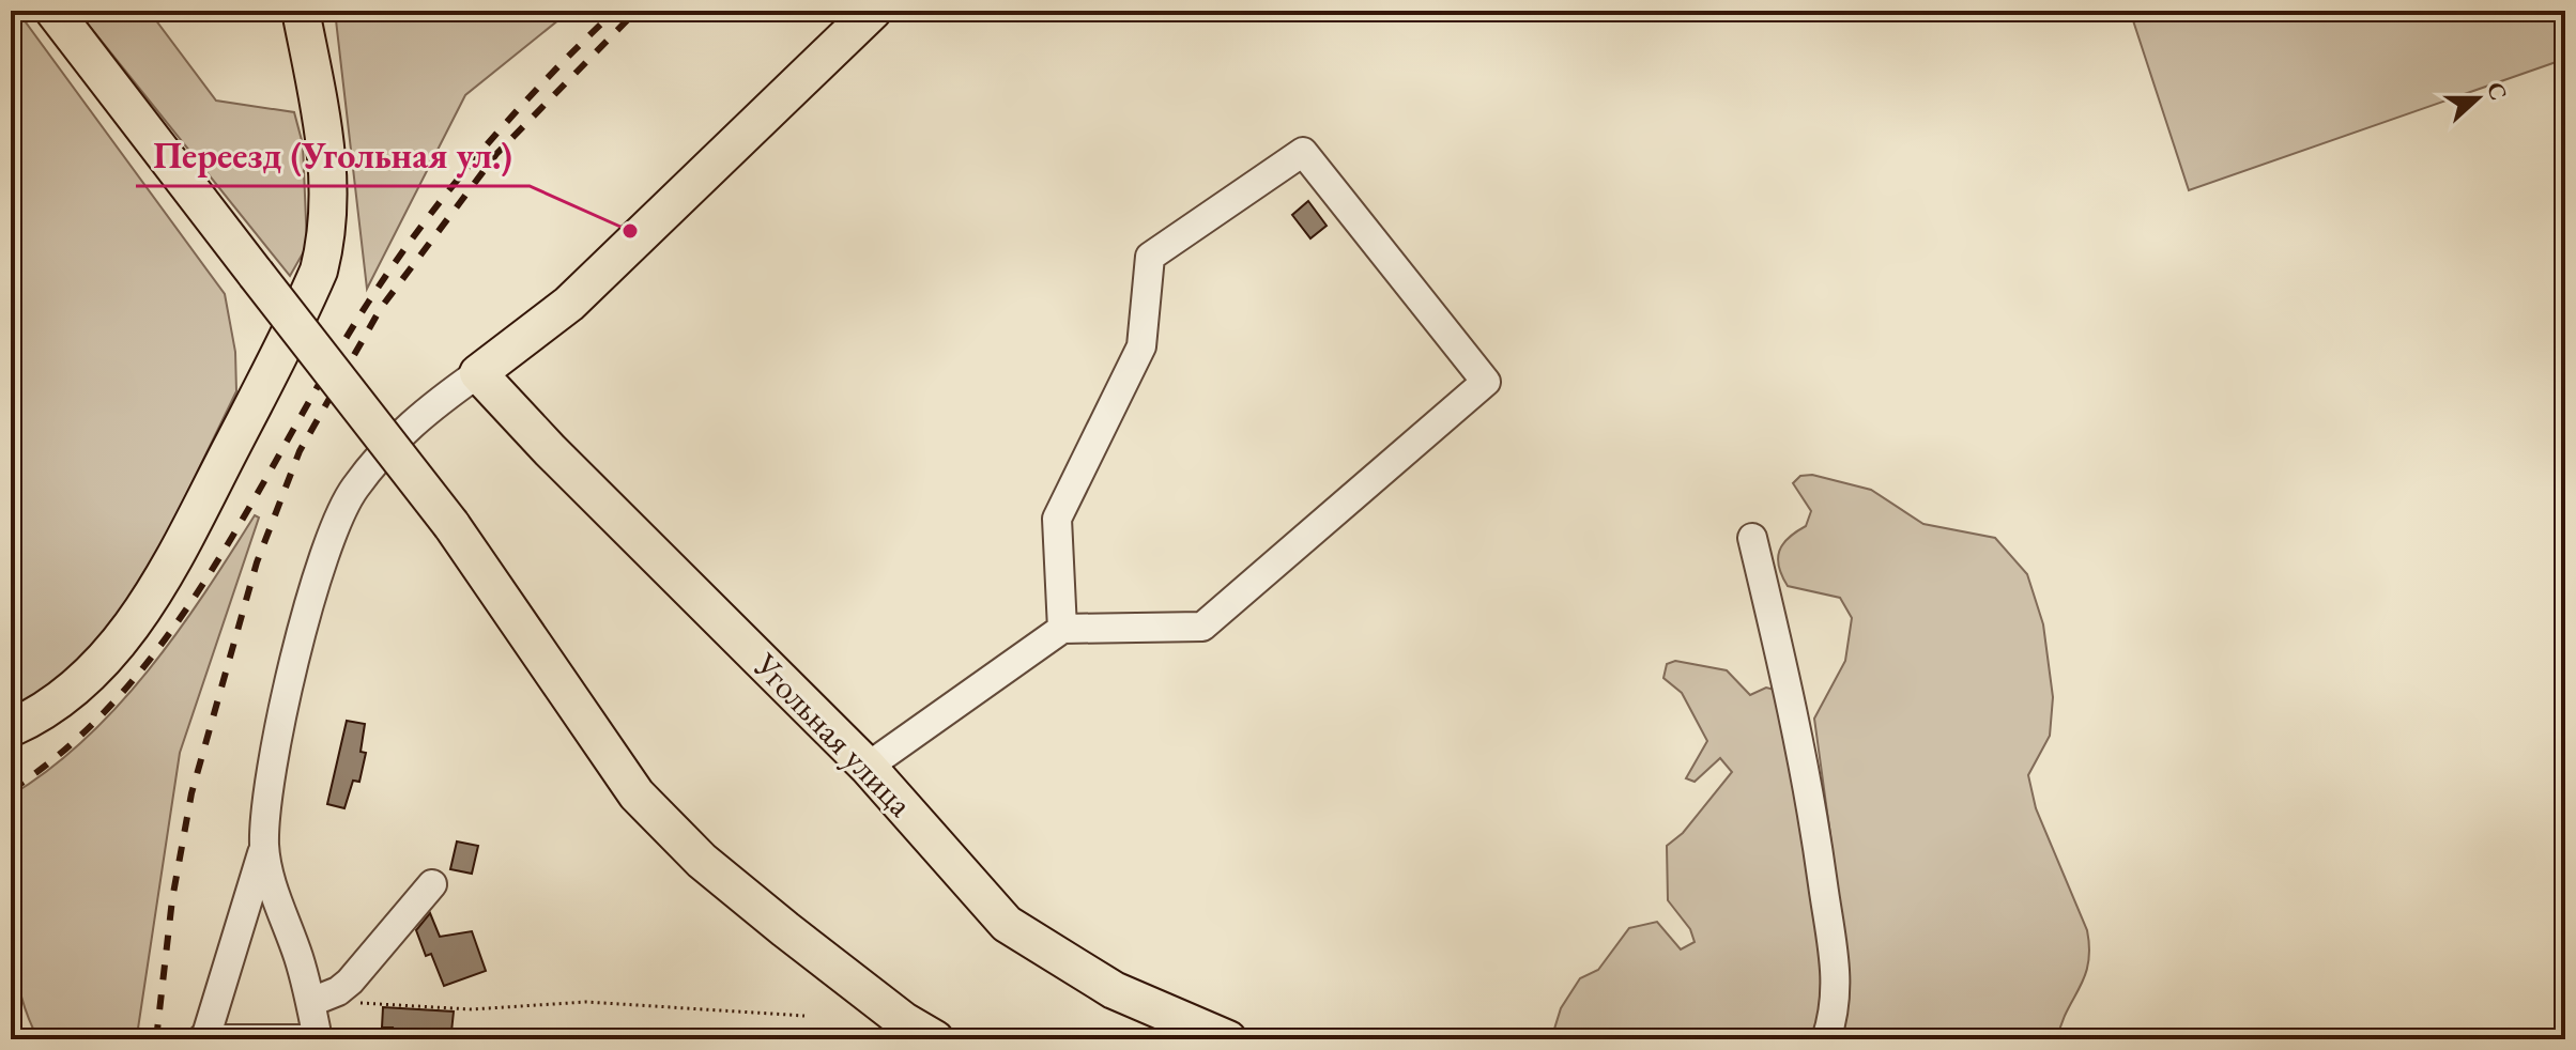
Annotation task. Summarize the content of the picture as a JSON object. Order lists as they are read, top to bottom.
{
  "streets": {
    "main road": ["Угольная улица"]
  },
  "places": ["Переезд (Угольная ул.)"],
  "north": "right"
}
